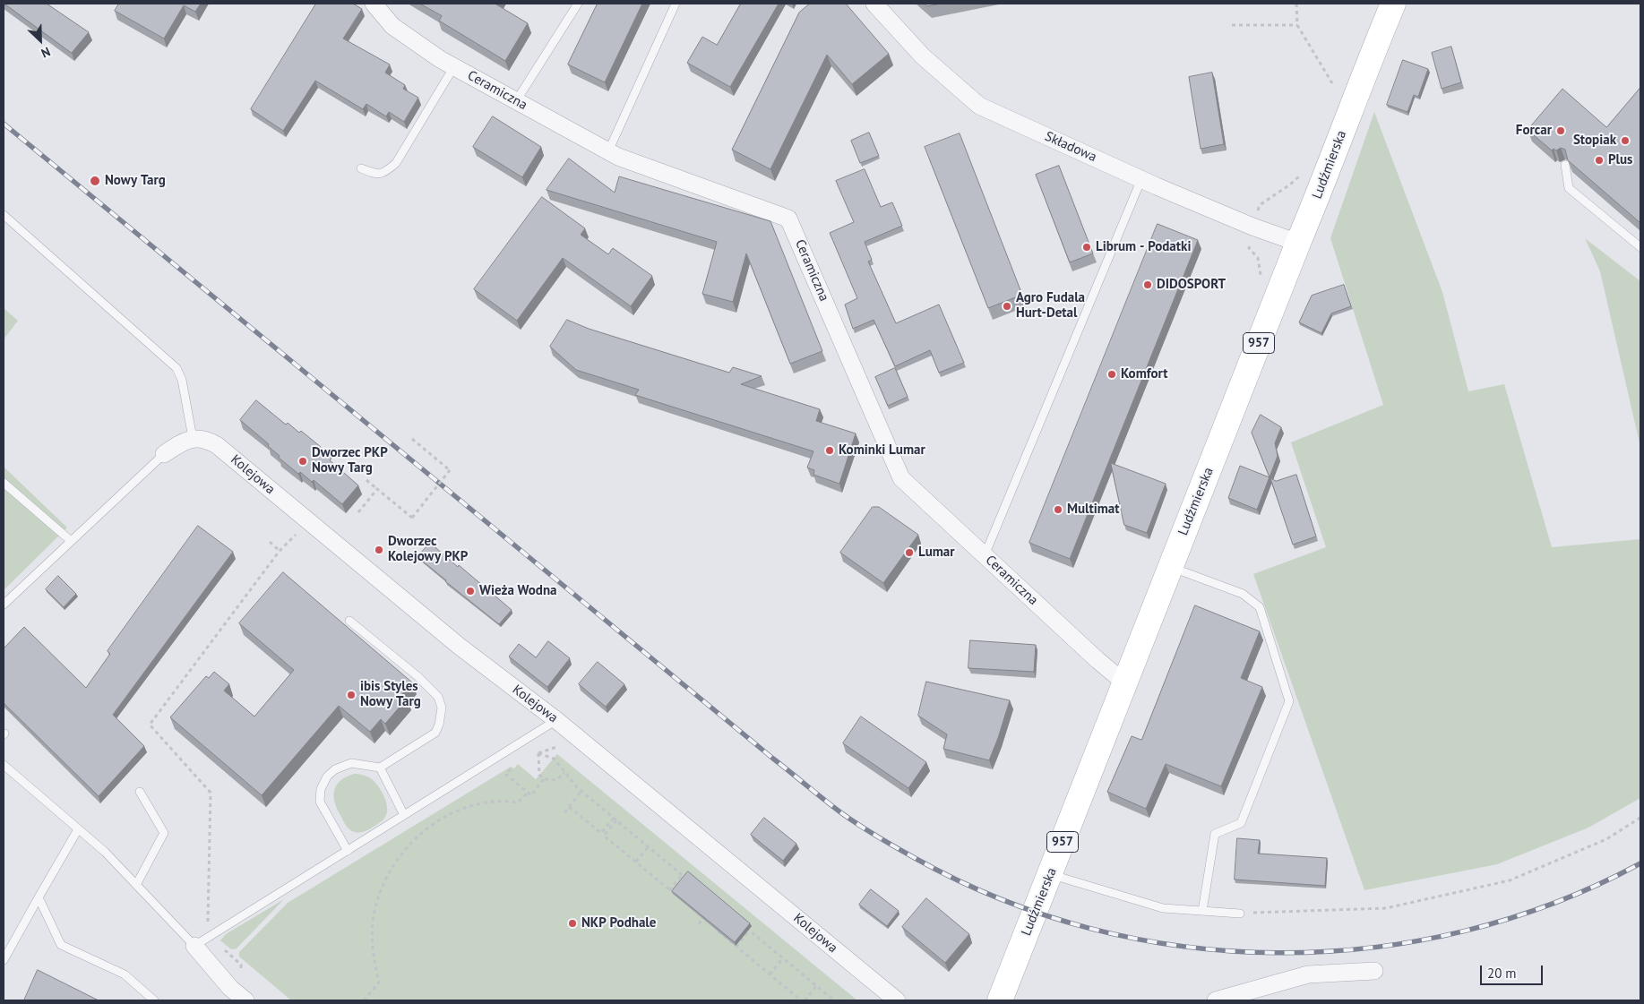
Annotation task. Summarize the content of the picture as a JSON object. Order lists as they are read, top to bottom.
{
  "streets": {
    "main road": ["Ludźmierska", "957"],
    "street": ["Ceramiczna", "Składowa", "Kolejowa"]
  },
  "crossings": [
    ["Ceramiczna", "Ludźmierska"],
    ["Składowa", "Ludźmierska"]
  ],
  "places": [
    "Forcar",
    "Stopiak",
    "Plus",
    "Nowy Targ",
    "Librum - Podatki",
    "DIDOSPORT",
    "Agro Fudala Hurt-Detal",
    "Komfort",
    "Kominki Lumar",
    "Dworzec PKP Nowy Targ",
    "Multimat",
    "Dworzec Kolejowy PKP",
    "Lumar",
    "Wieża Wodna",
    "ibis Styles Nowy Targ",
    "NKP Podhale"
  ],
  "scale_bar": "20 m",
  "north": "bottom right"
}
